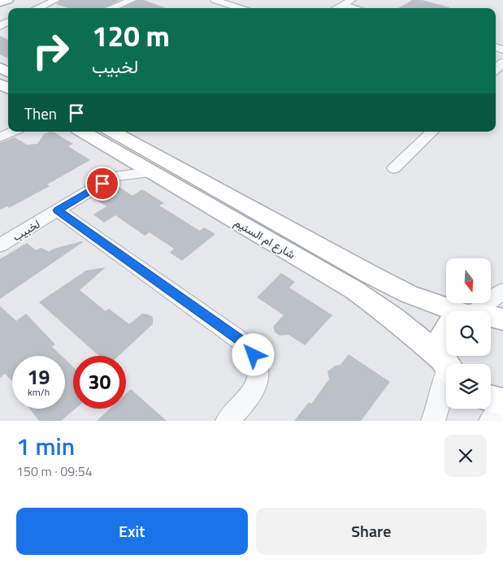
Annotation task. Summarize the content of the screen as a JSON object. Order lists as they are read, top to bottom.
{
  "streets": {
    "main road": ["شارع ام السنيم"],
    "street": ["لخبيب"]
  },
  "crossings": [
    ["لخبيب", "شارع ام السنيم"]
  ],
  "north": "bottom",
  "page": {
    "turn": ["120 m", "لخبيب"],
    "then": "Then",
    "speed": "19 km/h",
    "limit": "30",
    "heading": ["1 min", "150 m · 09:54"],
    "buttons": ["Exit", "Share"]
  }
}
